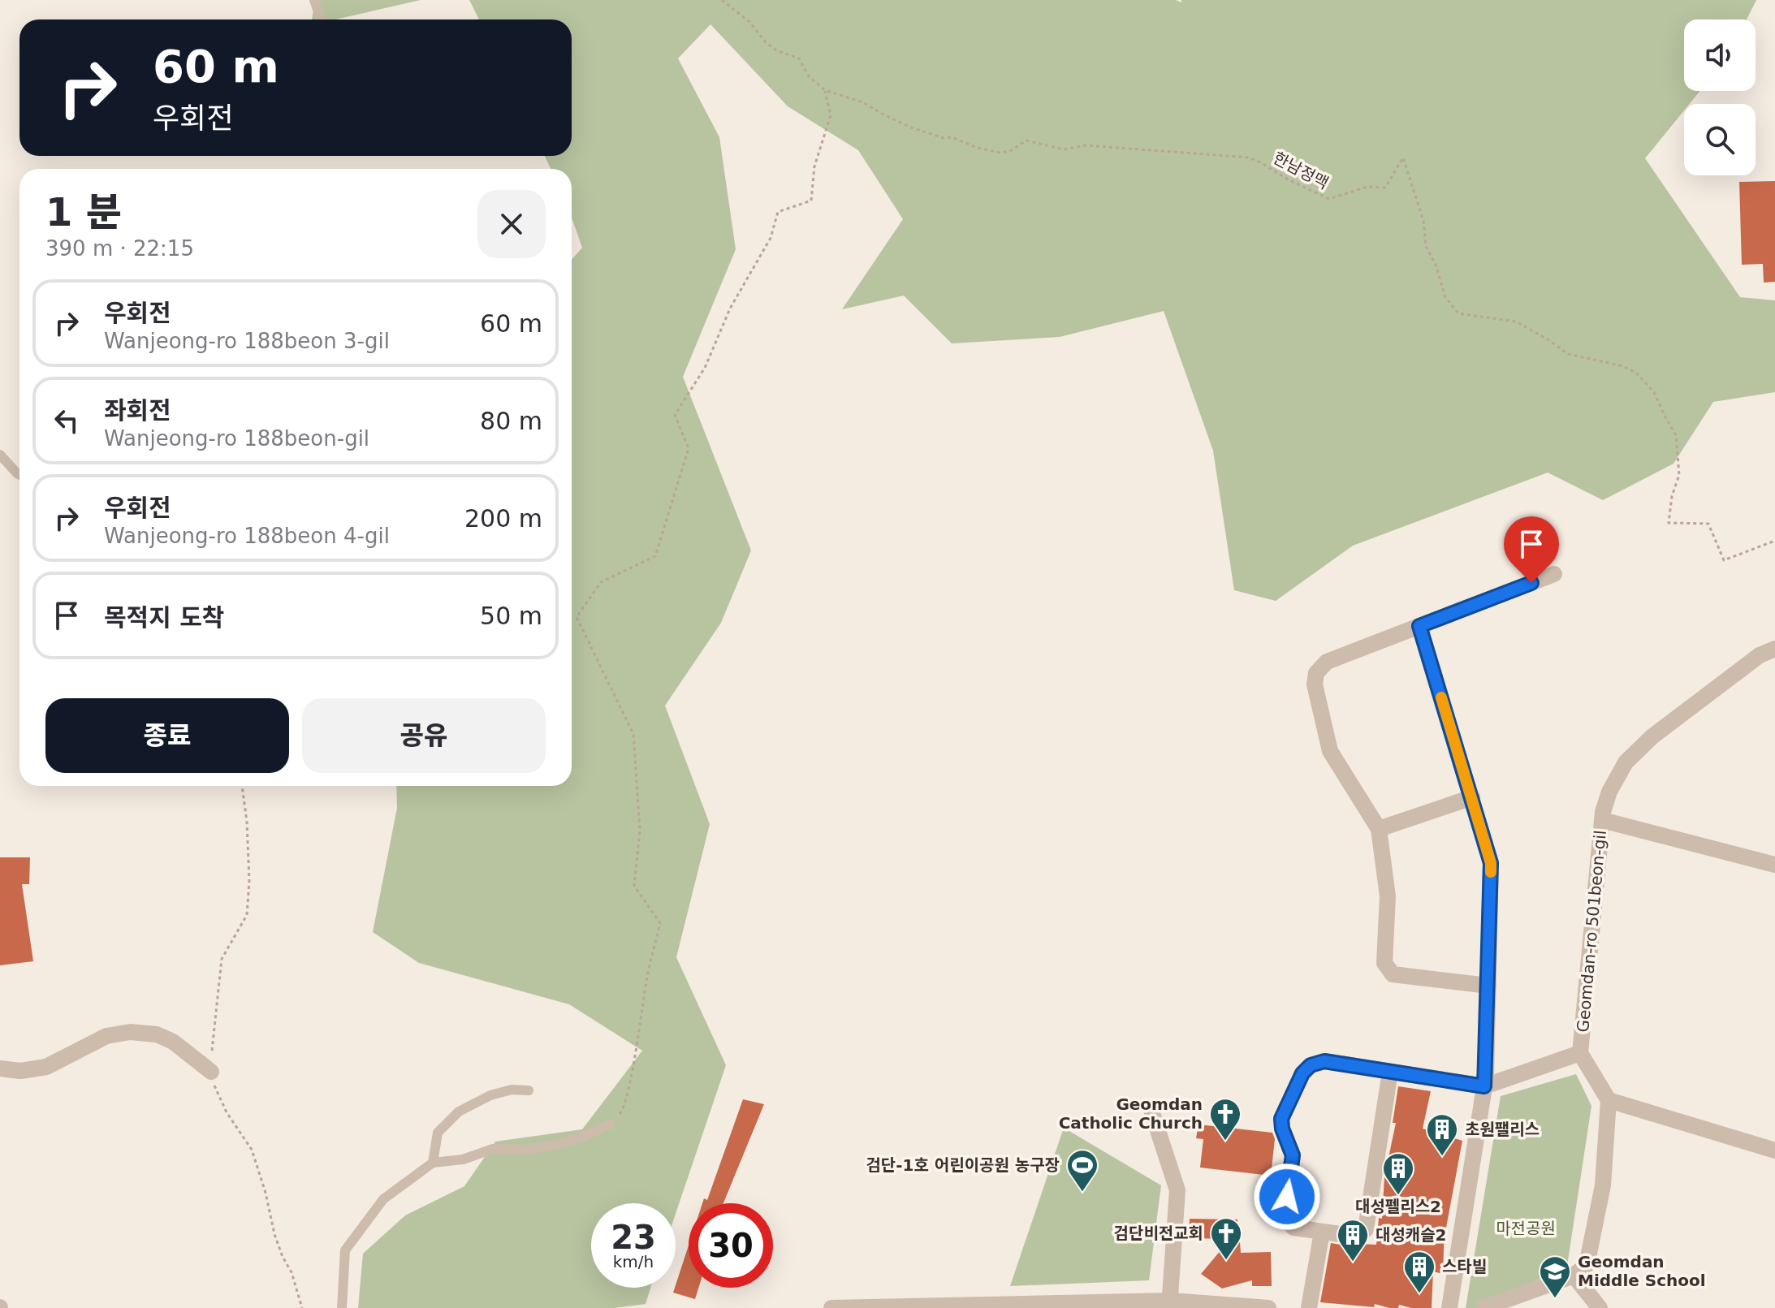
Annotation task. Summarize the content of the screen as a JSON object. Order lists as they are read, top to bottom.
{
  "streets": {
    "street": ["Geomdan-ro 501beon-gil"],
    "path": ["한남정맥"]
  },
  "parks": ["마전공원"],
  "places": {
    "church": ["Geomdan Catholic Church", "검단비전교회"],
    "building": [
      "초원팰리스",
      "대성펠리스2",
      "대성캐슬2",
      "스타빌"
    ],
    "sports": ["검단-1호 어린이공원 농구장"],
    "school or university": ["Geomdan Middle School"]
  },
  "page": {
    "turn": ["60 m", "우회전"],
    "heading": ["1 분", "390 m · 22:15"],
    "list": [
      {
        "name": "우회전",
        "note": "Wanjeong-ro 188beon 3-gil",
        "value": "60 m"
      },
      {
        "name": "좌회전",
        "note": "Wanjeong-ro 188beon-gil",
        "value": "80 m"
      },
      {
        "name": "우회전",
        "note": "Wanjeong-ro 188beon 4-gil",
        "value": "200 m"
      },
      {
        "name": "목적지 도착",
        "value": "50 m"
      }
    ],
    "buttons": ["종료", "공유"],
    "speed": "23 km/h",
    "limit": "30"
  }
}
